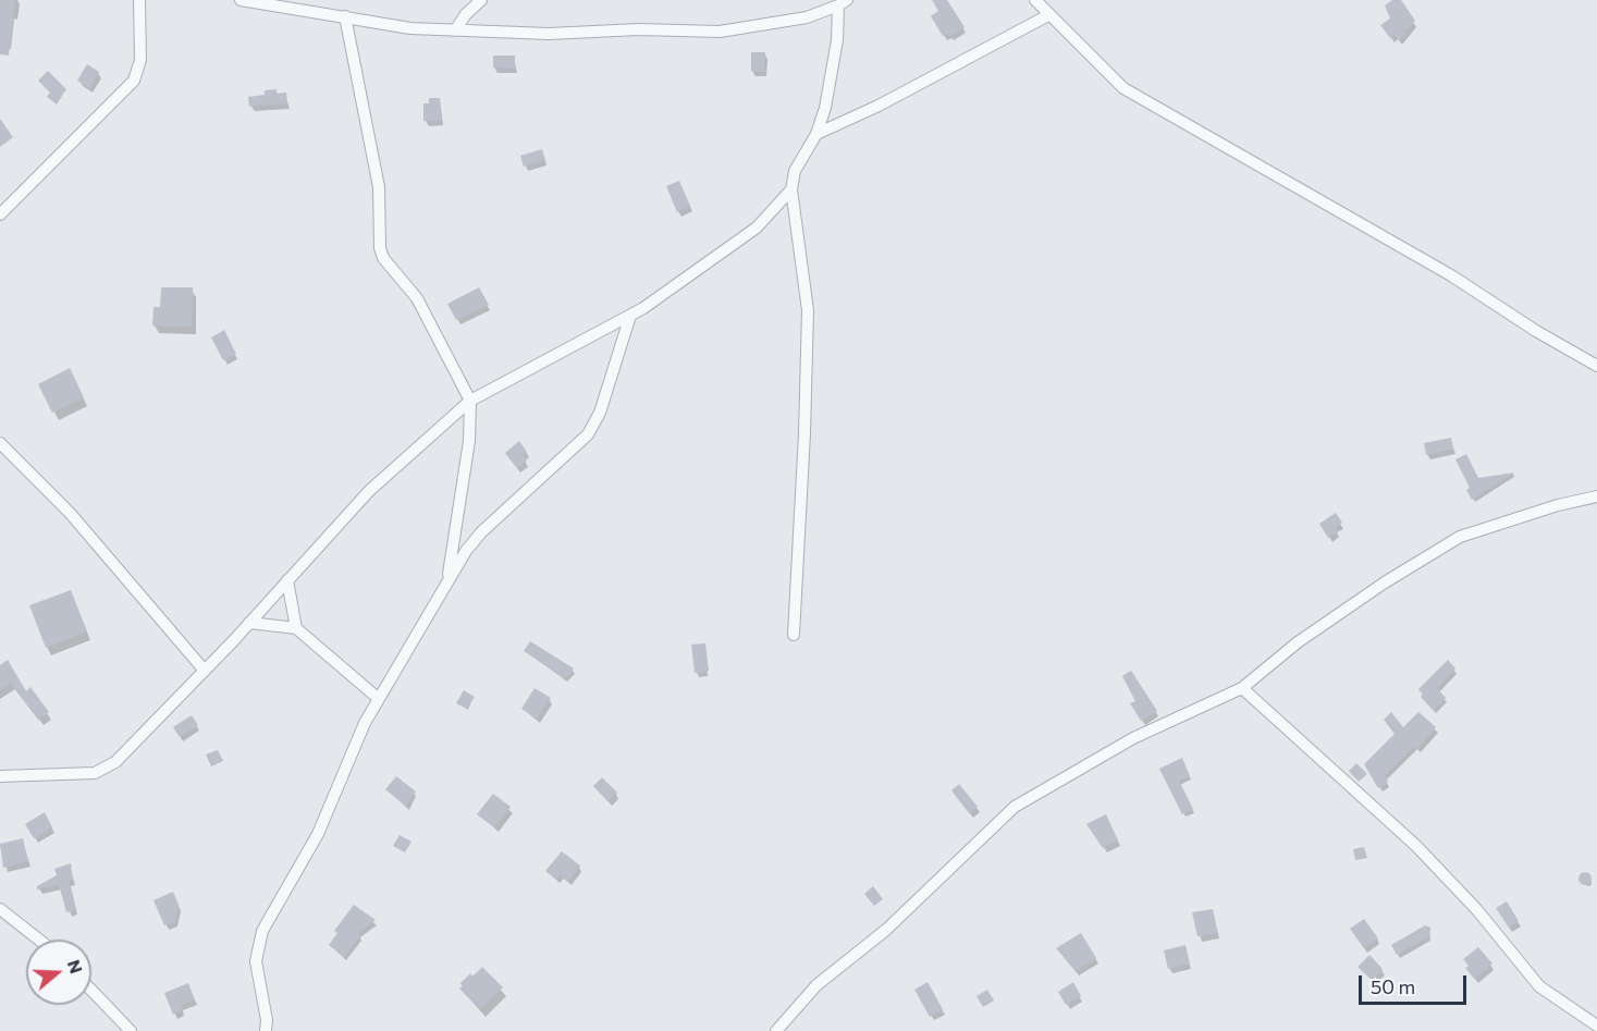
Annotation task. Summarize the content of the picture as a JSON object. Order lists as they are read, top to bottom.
{
  "scale_bar": "50 m",
  "north": "right"
}
